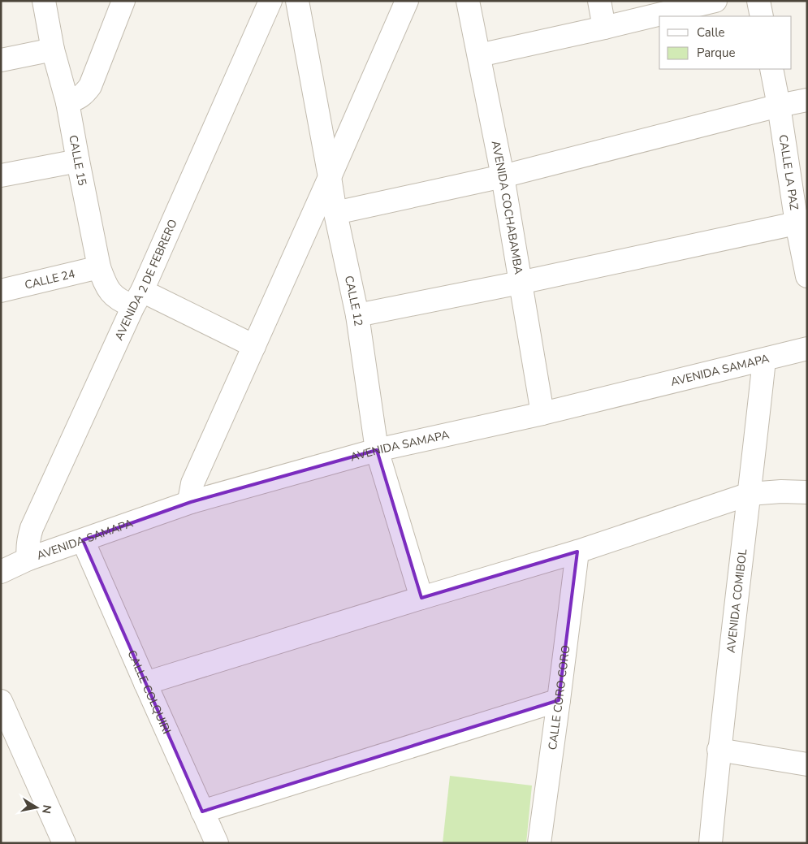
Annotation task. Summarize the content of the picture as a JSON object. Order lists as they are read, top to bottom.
{
  "streets": {
    "street": [
      "CALLE 15",
      "CALLE LA PAZ",
      "AVENIDA COCHABAMBA",
      "CALLE 24",
      "AVENIDA 2 DE FEBRERO",
      "CALLE 12",
      "AVENIDA SAMAPA",
      "AVENIDA COMIBOL",
      "CALLE COLQUIRI",
      "CALLE CORO CORO"
    ]
  },
  "crossings": [
    ["CALLE 15", "CALLE 24"],
    ["CALLE 15", "AVENIDA 2 DE FEBRERO"],
    ["AVENIDA COCHABAMBA", "AVENIDA SAMAPA"],
    ["AVENIDA 2 DE FEBRERO", "AVENIDA SAMAPA"],
    ["CALLE 12", "AVENIDA SAMAPA"],
    ["AVENIDA SAMAPA", "AVENIDA COMIBOL"],
    ["AVENIDA SAMAPA", "CALLE COLQUIRI"]
  ],
  "legend": ["Calle", "Parque"],
  "north": "right"
}
